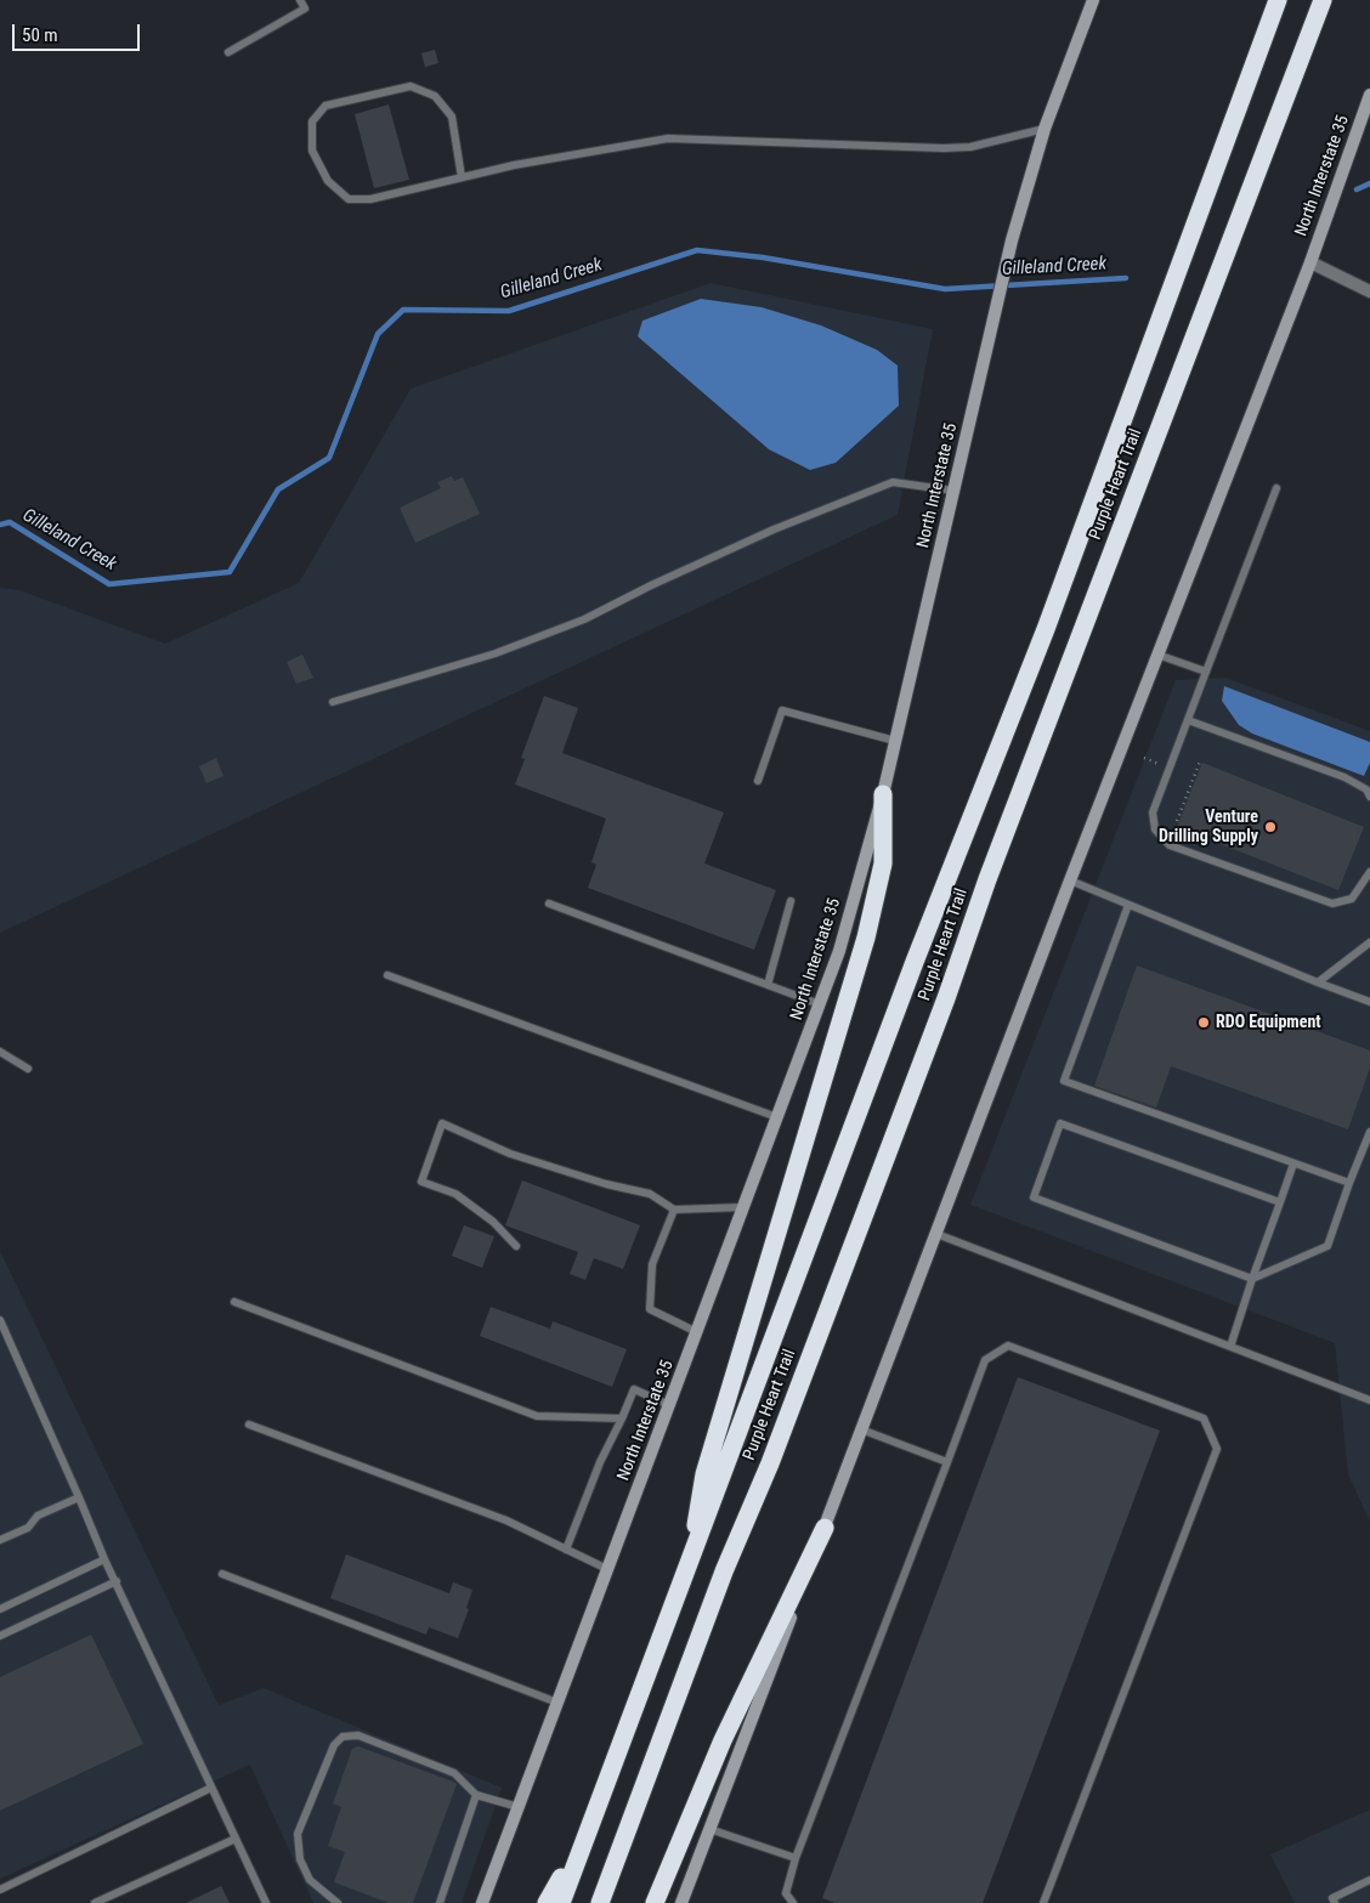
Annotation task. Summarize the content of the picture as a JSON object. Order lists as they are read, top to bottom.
{
  "streets": {
    "highway": ["Purple Heart Trail"],
    "main road": ["North Interstate 35"]
  },
  "water": ["Gilleland Creek"],
  "places": ["Venture Drilling Supply", "RDO Equipment"],
  "scale_bar": "50 m"
}
